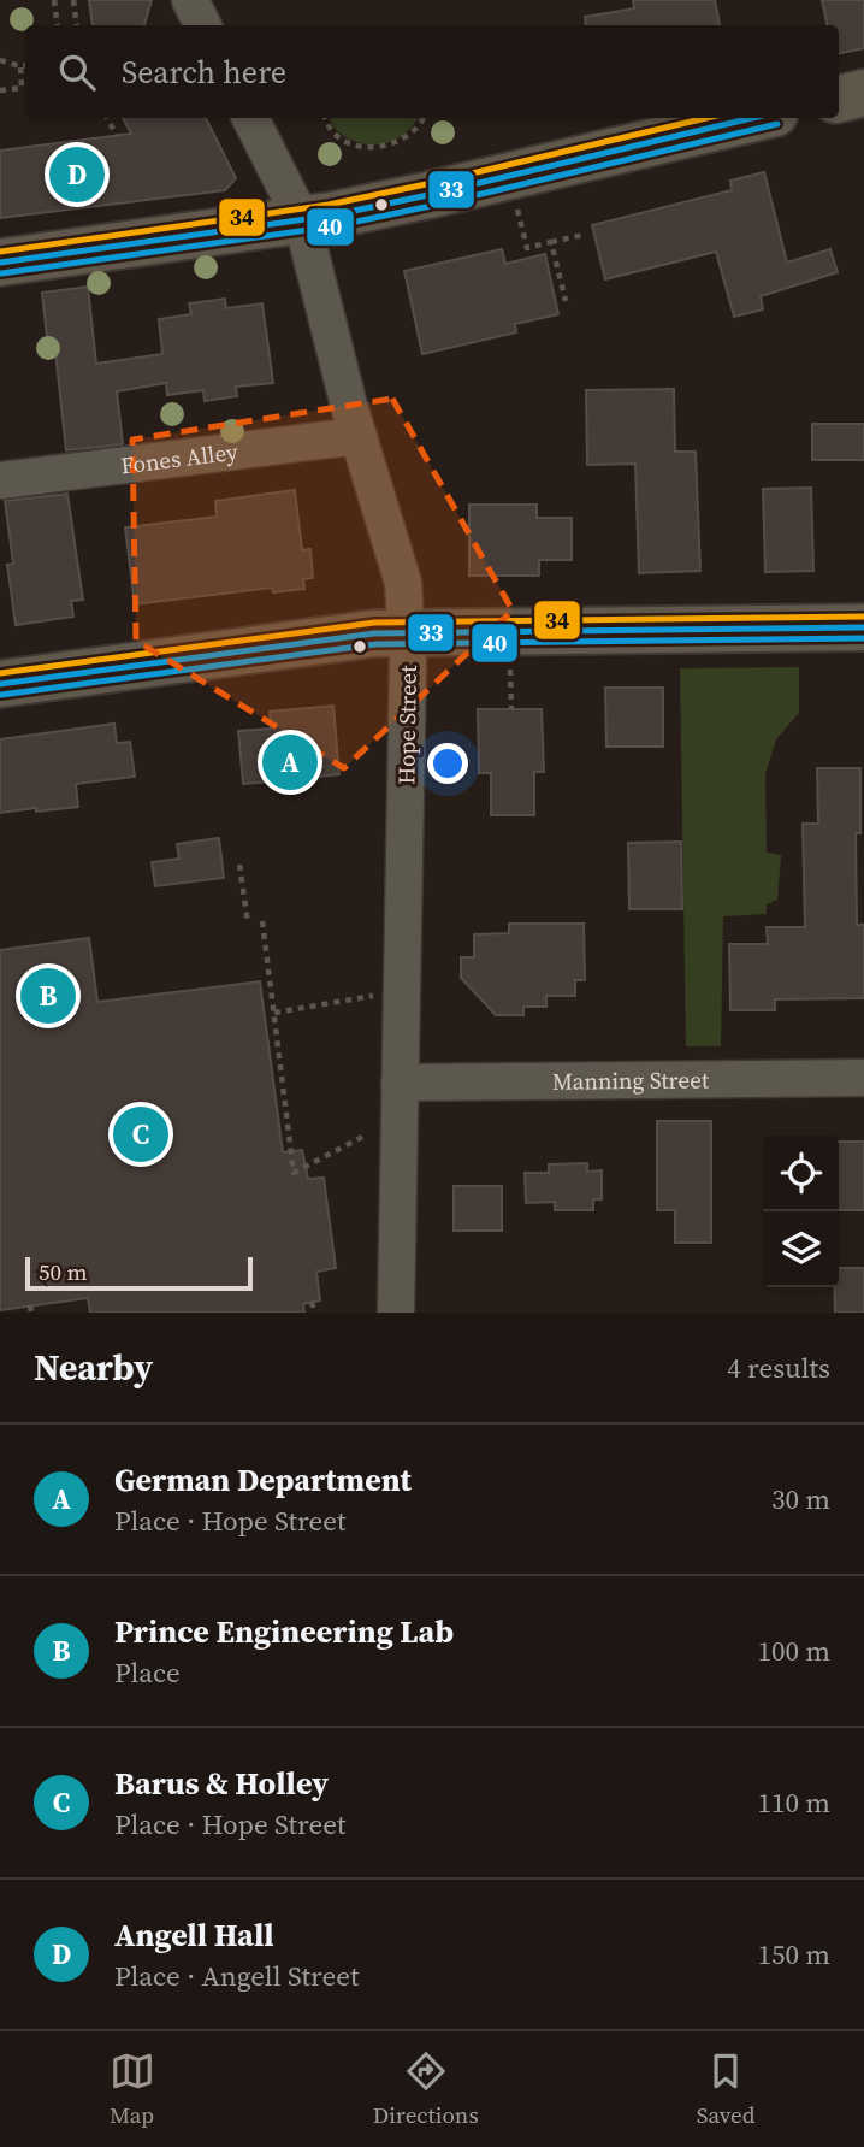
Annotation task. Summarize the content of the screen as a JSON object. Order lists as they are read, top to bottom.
{
  "streets": {
    "street": ["Fones Alley", "Hope Street", "Manning Street"]
  },
  "crossings": [
    ["Fones Alley", "Hope Street"],
    ["Hope Street", "Manning Street"]
  ],
  "lines": ["transit line 33", "transit line 34", "transit line 40"],
  "scale_bar": "50 m",
  "page": {
    "search": "Search here",
    "pins": [
      "D",
      "A",
      "B",
      "C"
    ],
    "scale": "50 m",
    "heading": ["Nearby", "4 results"],
    "list": [
      {
        "mark": "A",
        "name": "German Department",
        "note": "Place · Hope Street",
        "value": "30 m"
      },
      {
        "mark": "B",
        "name": "Prince Engineering Lab",
        "note": "Place",
        "value": "100 m"
      },
      {
        "mark": "C",
        "name": "Barus & Holley",
        "note": "Place · Hope Street",
        "value": "110 m"
      },
      {
        "mark": "D",
        "name": "Angell Hall",
        "note": "Place · Angell Street",
        "value": "150 m"
      }
    ],
    "nav": ["Map", "Directions", "Saved"]
  }
}
